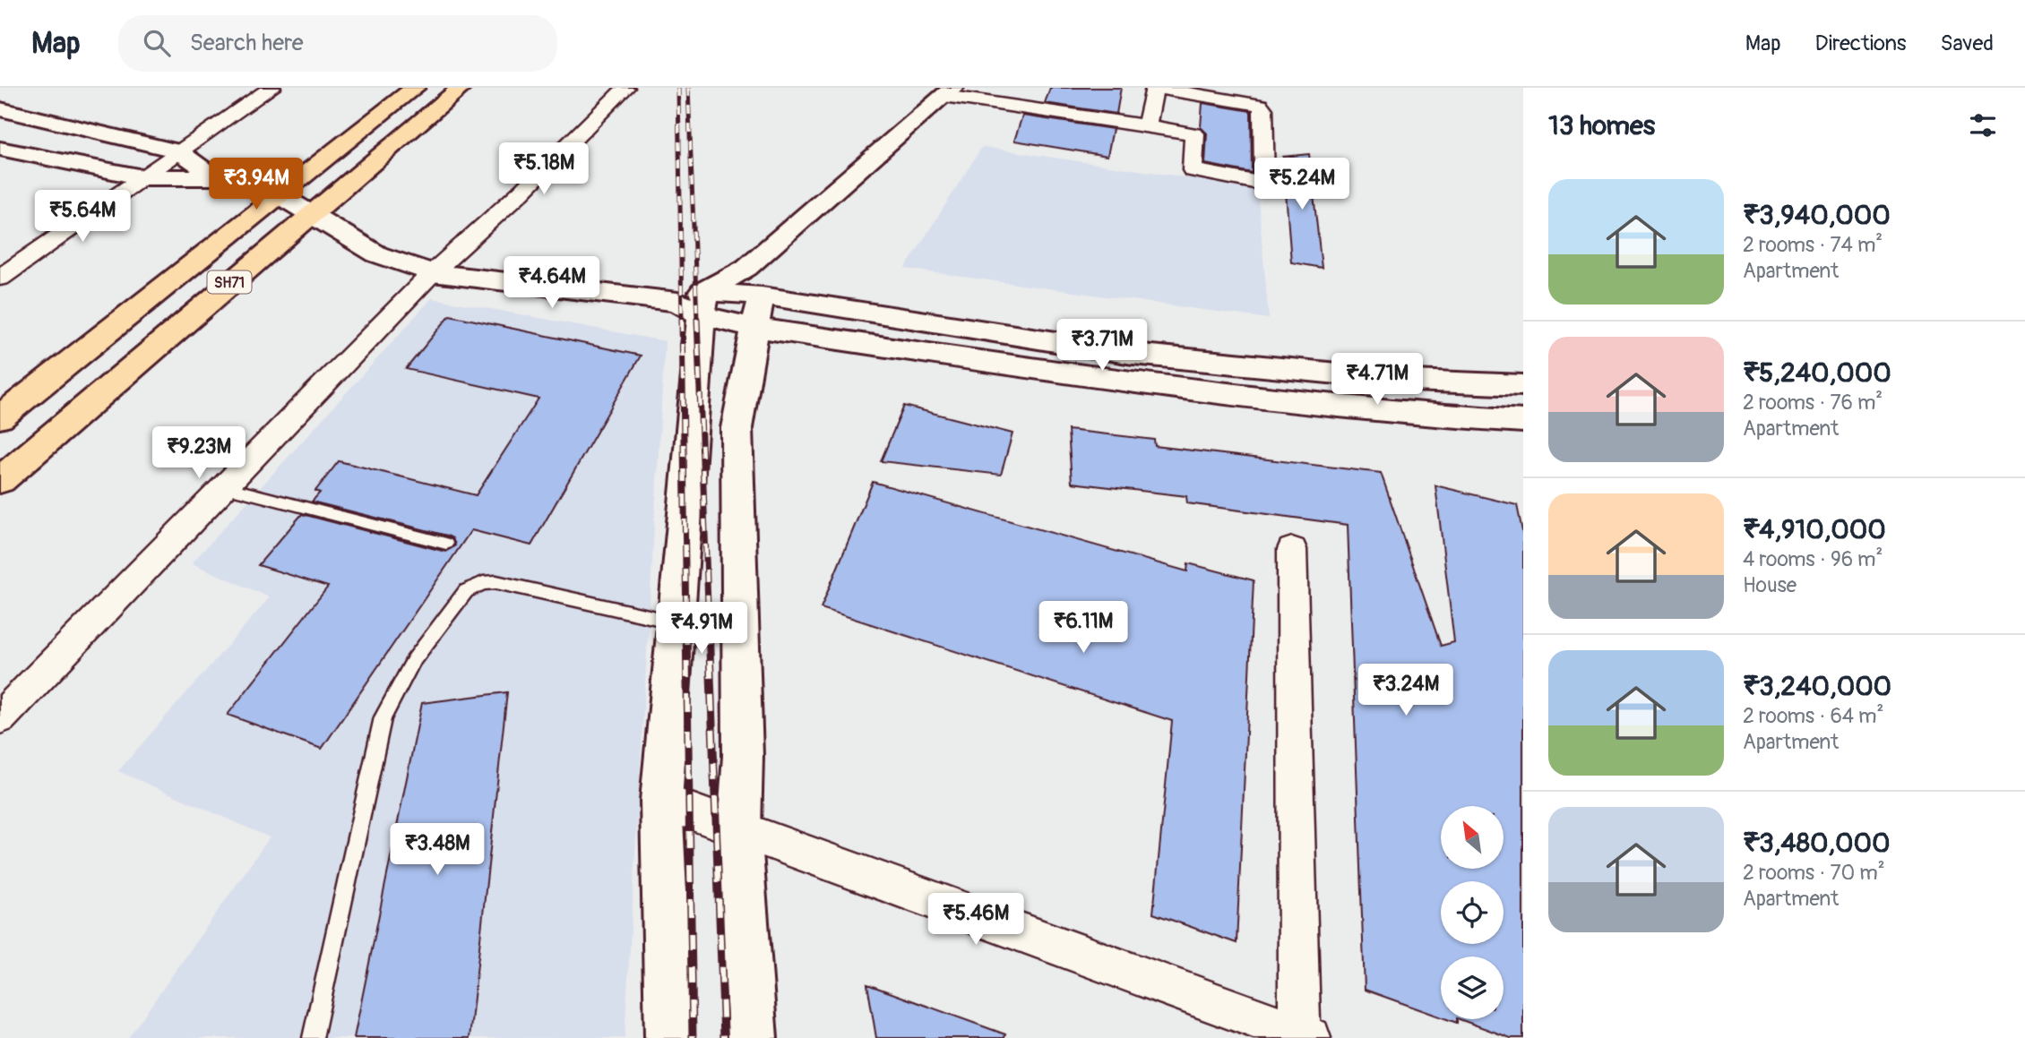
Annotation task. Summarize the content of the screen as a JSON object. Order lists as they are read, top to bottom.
{
  "streets": {
    "main road": ["SH71"]
  },
  "north": "top left",
  "page": {
    "header": "Map",
    "search": "Search here",
    "nav": ["Map", "Directions", "Saved"],
    "heading": "13 homes",
    "price": [
      "₹5.18M",
      "₹3.94M",
      "₹5.24M",
      "₹5.64M",
      "₹4.64M",
      "₹3.71M",
      "₹4.71M",
      "₹9.23M",
      "₹6.11M",
      "₹4.91M",
      "₹3.24M",
      "₹3.48M",
      "₹5.46M"
    ],
    "list": [
      {
        "name": "₹3,940,000",
        "note": "2 rooms · 74 m² · Apartment"
      },
      {
        "name": "₹5,240,000",
        "note": "2 rooms · 76 m² · Apartment"
      },
      {
        "name": "₹4,910,000",
        "note": "4 rooms · 96 m² · House"
      },
      {
        "name": "₹3,240,000",
        "note": "2 rooms · 64 m² · Apartment"
      },
      {
        "name": "₹3,480,000",
        "note": "2 rooms · 70 m² · Apartment"
      }
    ]
  }
}
